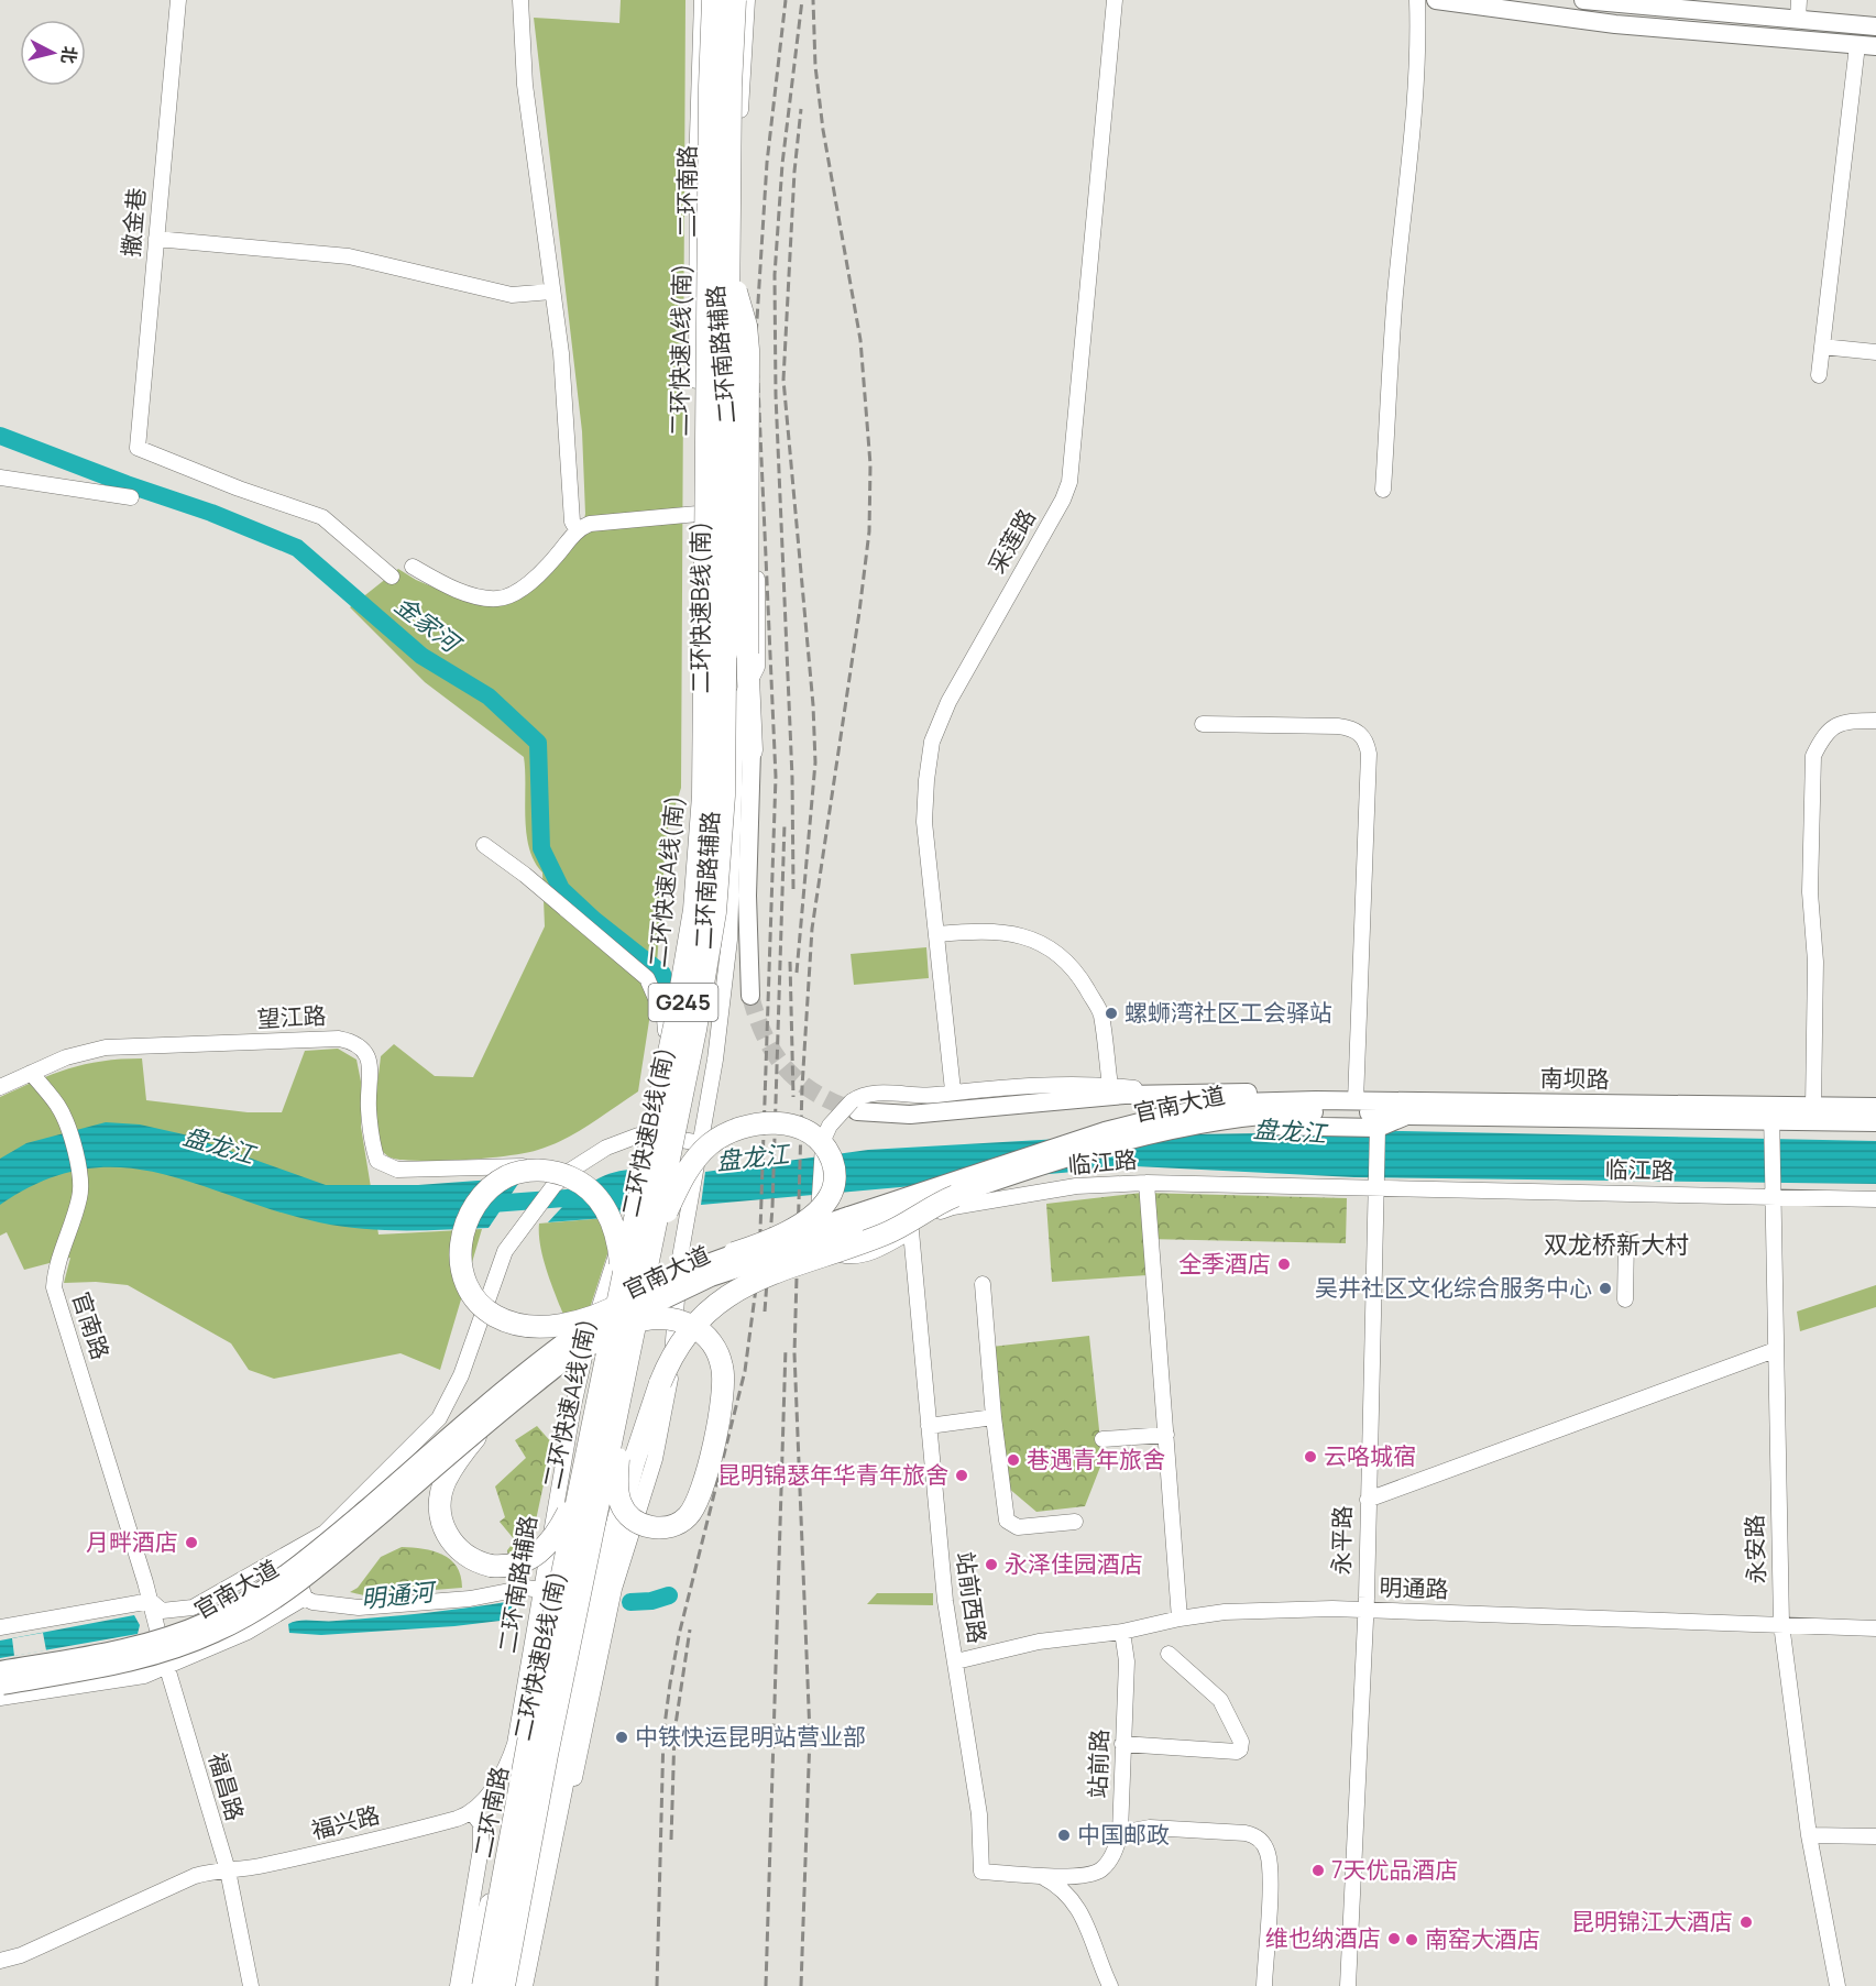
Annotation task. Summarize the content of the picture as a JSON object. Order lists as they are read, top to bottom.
{
  "streets": {
    "highway": ["二环快速A线(南)", "二环快速B线(南)"],
    "main road": [
      "二环南路",
      "G245",
      "南坝路",
      "官南大道"
    ],
    "street": [
      "撒金巷",
      "二环南路辅路",
      "采莲路",
      "望江路",
      "临江路",
      "官南路",
      "永平路",
      "永安路",
      "明通路",
      "站前西路",
      "站前路",
      "福昌路",
      "福兴路"
    ]
  },
  "crossings": [
    ["二环南路", "二环快速A线(南)"],
    ["二环南路", "二环南路辅路"],
    ["二环南路", "二环快速B线(南)"],
    ["二环南路辅路", "福兴路"],
    ["二环快速B线(南)", "官南大道"],
    ["望江路", "官南路"],
    ["南坝路", "官南大道"],
    ["南坝路", "永安路"],
    ["临江路", "永平路"],
    ["临江路", "永安路"],
    ["临江路", "站前西路"],
    ["官南路", "福昌路"],
    ["永平路", "明通路"],
    ["永安路", "明通路"],
    ["明通路", "站前西路"],
    ["明通路", "站前路"],
    ["站前西路", "站前路"],
    ["福昌路", "福兴路"]
  ],
  "districts": ["双龙桥新大村"],
  "water": ["金家河", "盘龙江", "明通河"],
  "places": [
    "螺蛳湾社区工会驿站",
    "全季酒店",
    "吴井社区文化综合服务中心",
    "云咯城宿",
    "巷遇青年旅舍",
    "昆明锦瑟年华青年旅舍",
    "月畔酒店",
    "永泽佳园酒店",
    "中铁快运昆明站营业部",
    "中国邮政",
    "7天优品酒店",
    "昆明锦江大酒店",
    "维也纳酒店",
    "南窑大酒店"
  ],
  "north": "right"
}
